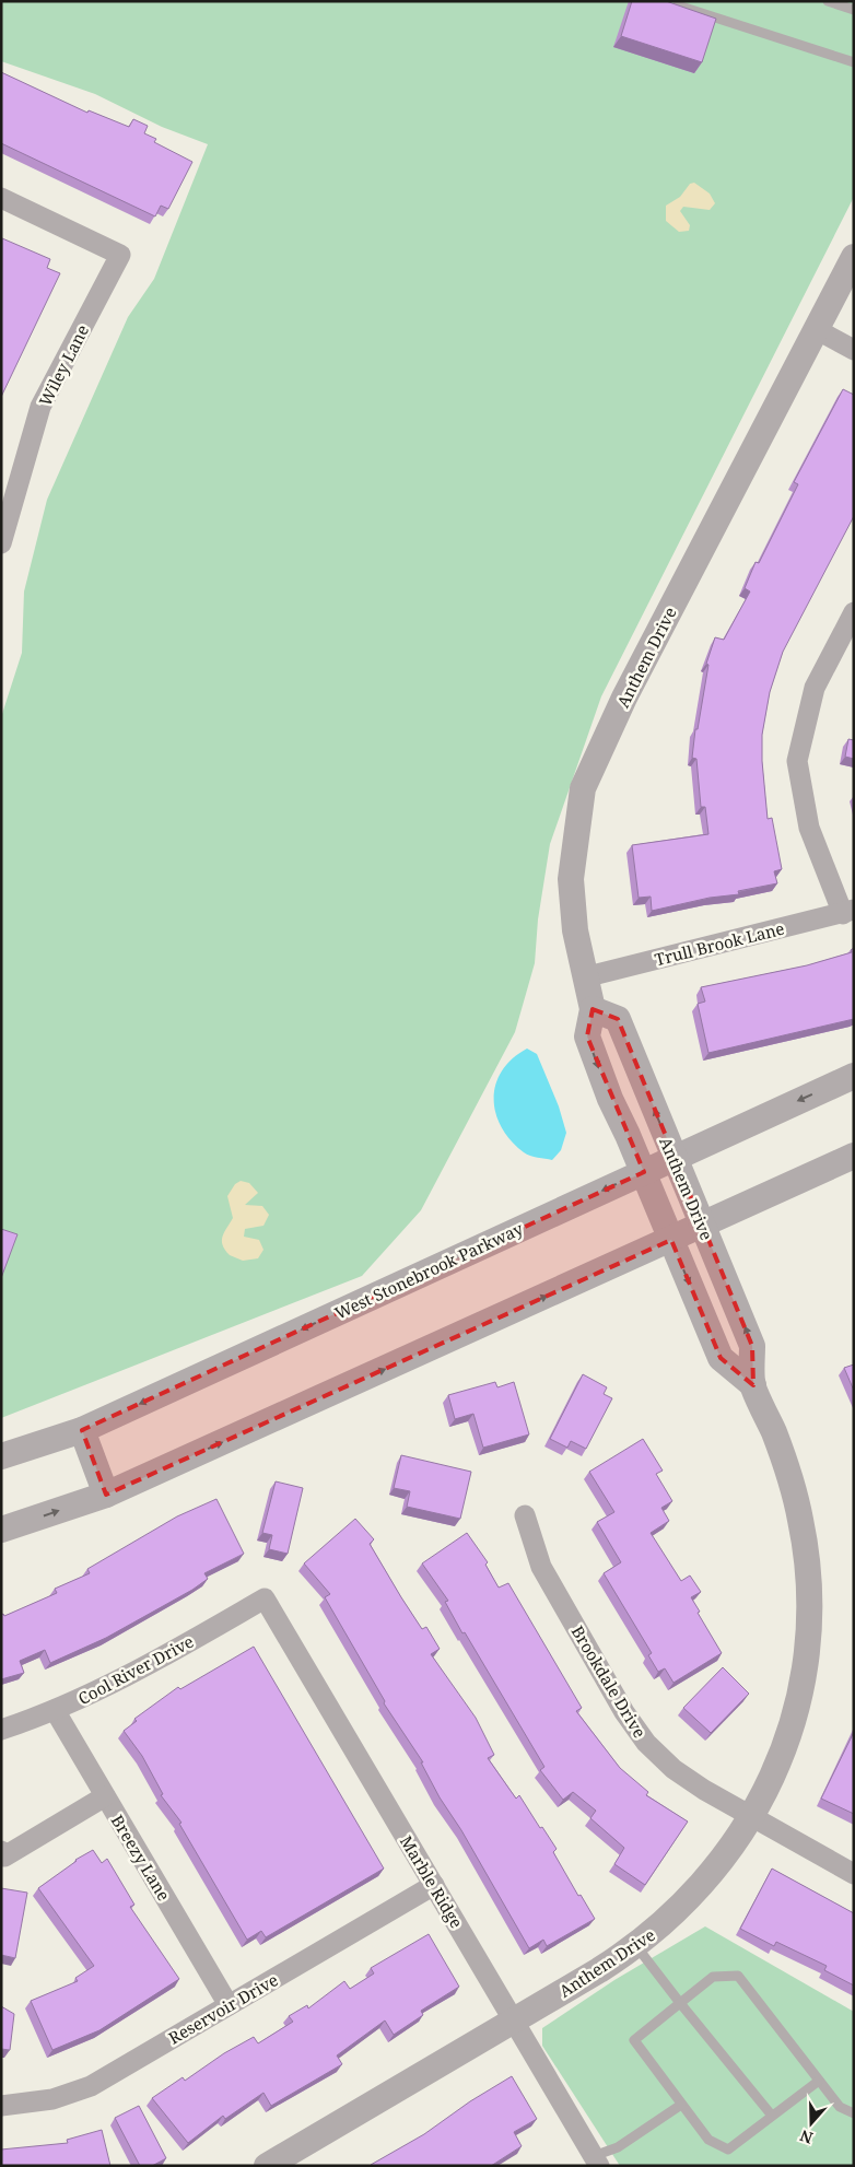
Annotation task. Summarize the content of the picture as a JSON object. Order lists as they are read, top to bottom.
{
  "streets": {
    "street": [
      "Wiley Lane",
      "Anthem Drive",
      "Trull Brook Lane",
      "West Stonebrook Parkway",
      "Cool River Drive",
      "Brookdale Drive",
      "Breezy Lane",
      "Marble Ridge",
      "Reservoir Drive"
    ]
  },
  "crossings": [
    ["Anthem Drive", "Trull Brook Lane"],
    ["Anthem Drive", "West Stonebrook Parkway"],
    ["Anthem Drive", "Brookdale Drive"],
    ["Anthem Drive", "Marble Ridge"],
    ["Cool River Drive", "Breezy Lane"],
    ["Cool River Drive", "Marble Ridge"],
    ["Breezy Lane", "Reservoir Drive"],
    ["Marble Ridge", "Reservoir Drive"]
  ],
  "north": "bottom"
}
